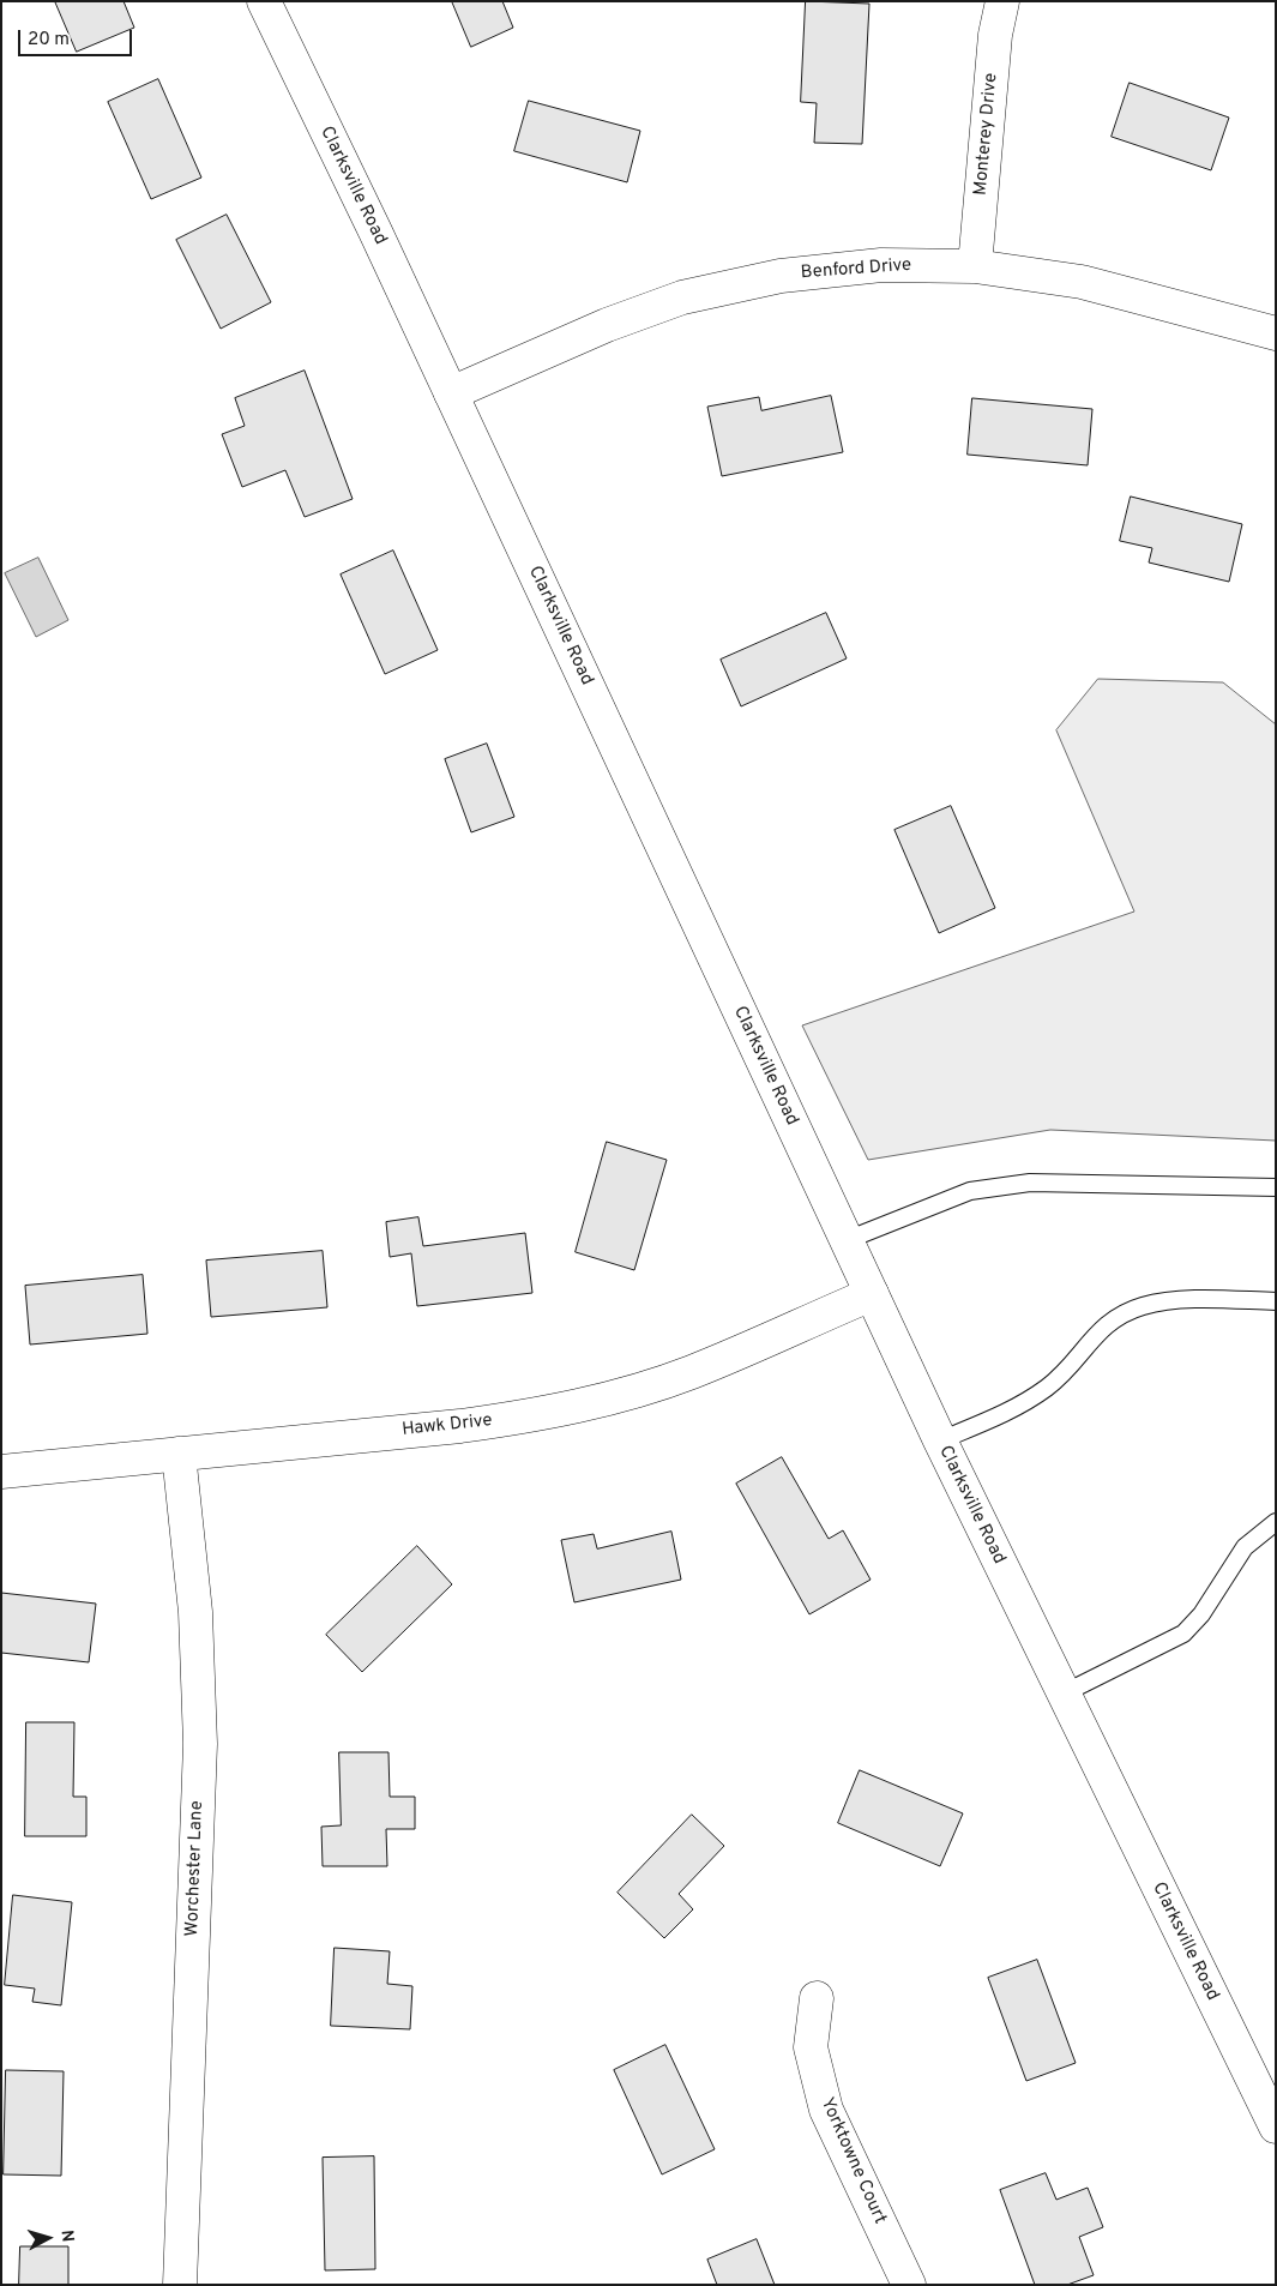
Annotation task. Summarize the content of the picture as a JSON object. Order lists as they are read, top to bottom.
{
  "streets": {
    "street": [
      "Monterey Drive",
      "Clarksville Road",
      "Benford Drive",
      "Hawk Drive",
      "Worchester Lane",
      "Yorktowne Court"
    ]
  },
  "crossings": [
    ["Monterey Drive", "Benford Drive"],
    ["Clarksville Road", "Benford Drive"],
    ["Clarksville Road", "Hawk Drive"],
    ["Hawk Drive", "Worchester Lane"]
  ],
  "scale_bar": "20 m",
  "north": "right"
}
